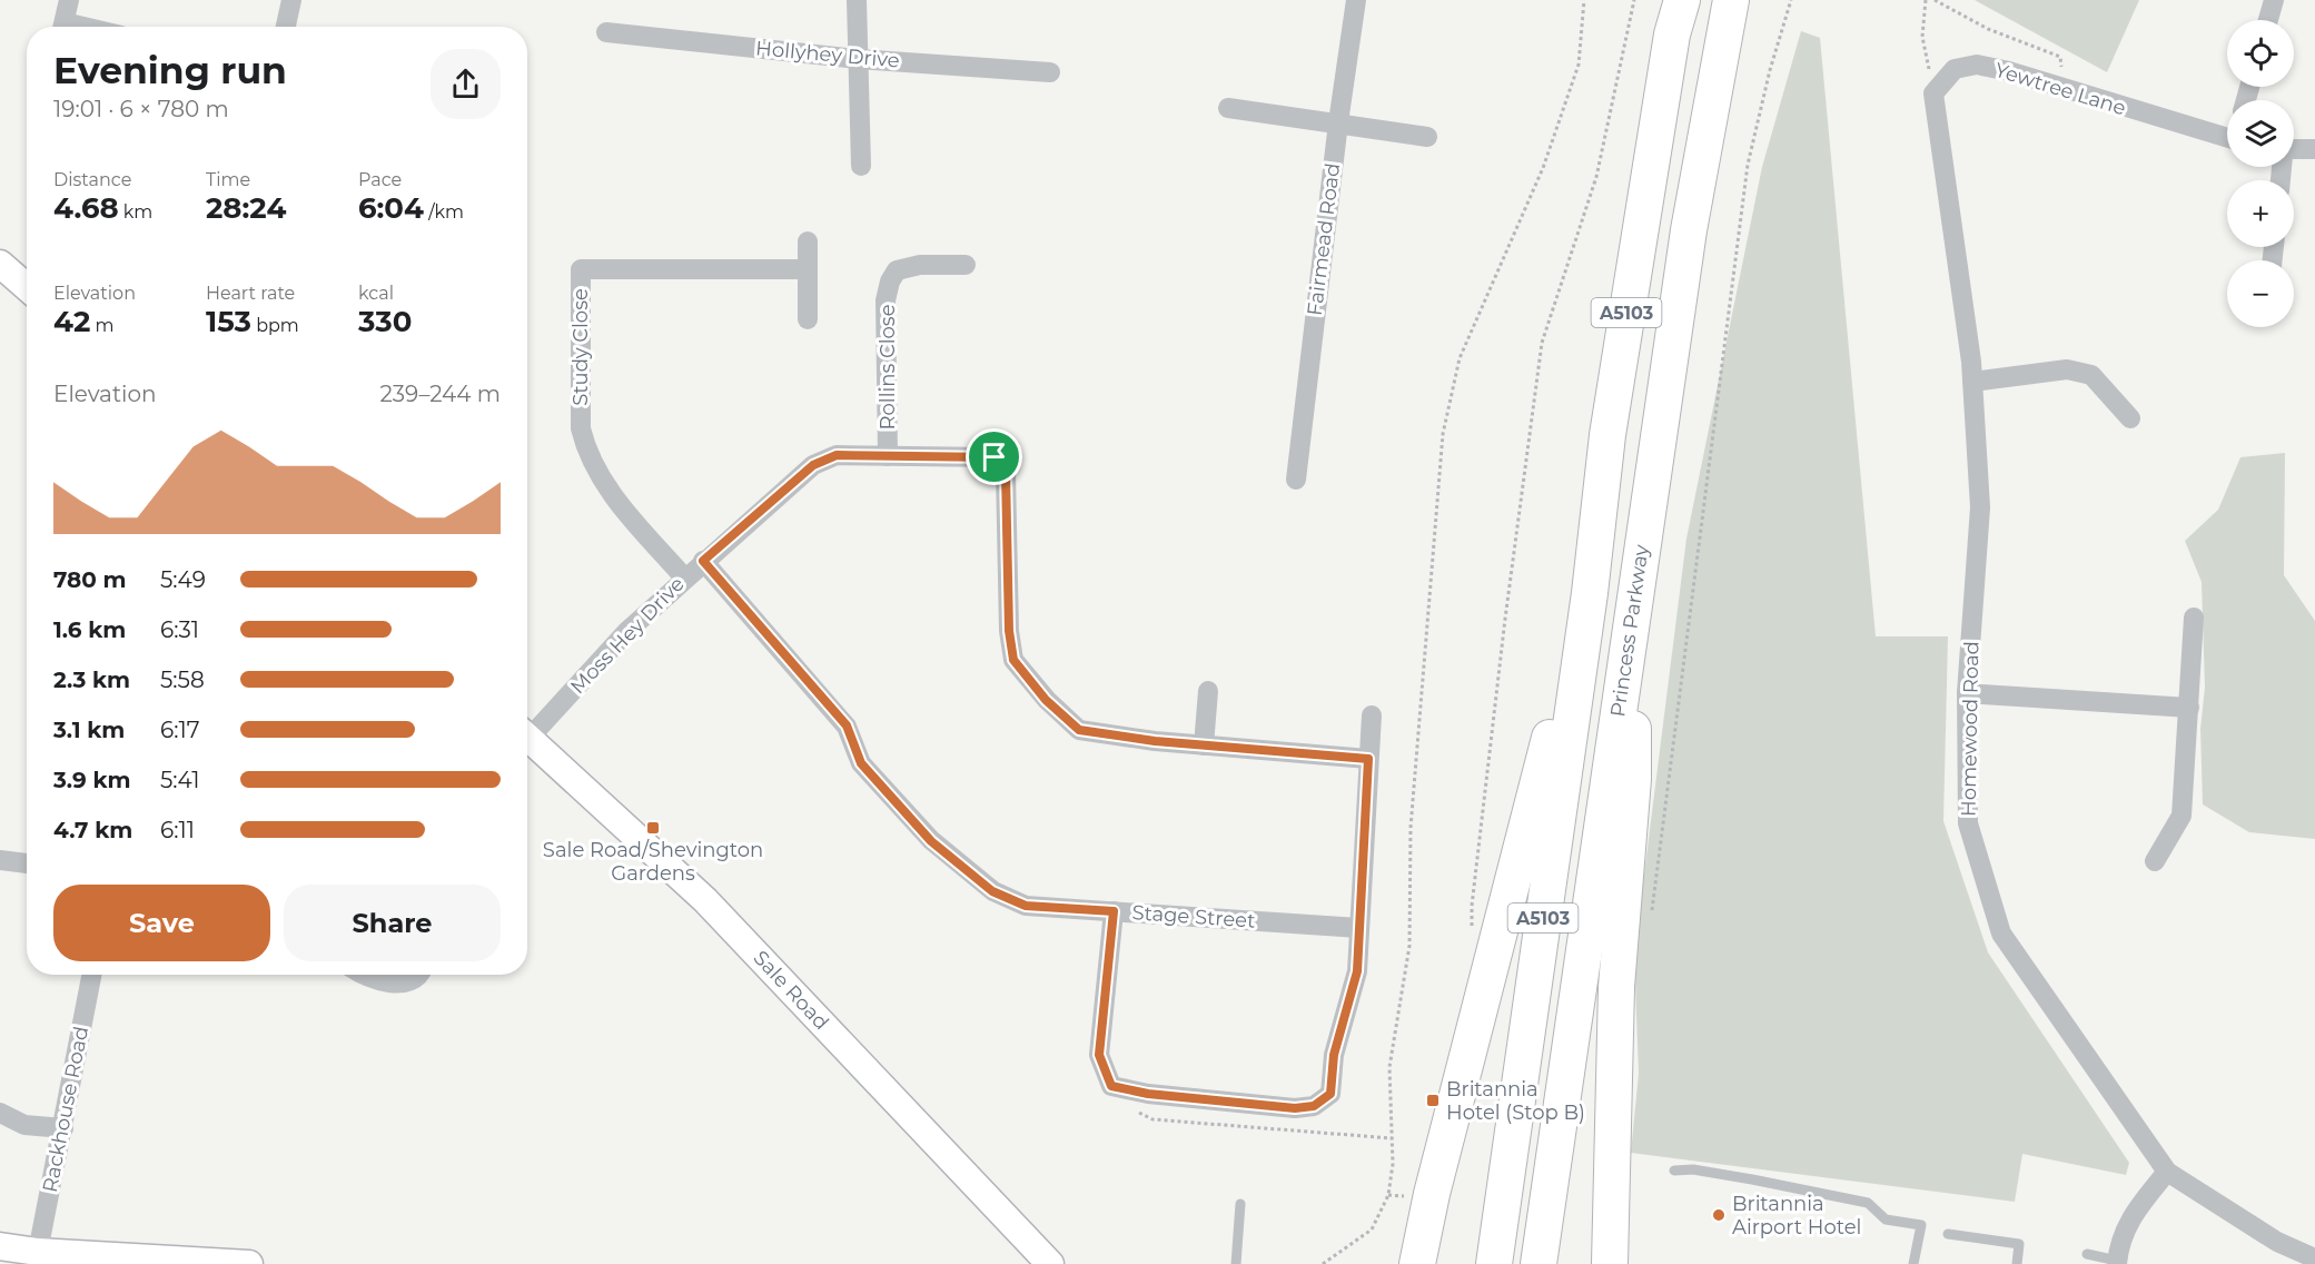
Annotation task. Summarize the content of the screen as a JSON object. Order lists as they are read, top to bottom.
{
  "streets": {
    "highway": ["A5103", "Princess Parkway"],
    "main road": ["Sale Road"],
    "street": [
      "Hollyhey Drive",
      "Yewtree Lane",
      "Fairmead Road",
      "Study Close",
      "Rollins Close",
      "Moss Hey Drive",
      "Homewood Road",
      "Stage Street",
      "Rackhouse Road"
    ]
  },
  "crossings": [
    ["Yewtree Lane", "Homewood Road"],
    ["Study Close", "Moss Hey Drive"],
    ["Rollins Close", "Moss Hey Drive"],
    ["Moss Hey Drive", "Stage Street"]
  ],
  "places": {
    "transit": ["Sale Road/Shevington Gardens", "Britannia Hotel (Stop B)"],
    "other": ["Britannia Airport Hotel"]
  },
  "page": {
    "map_buttons": ["+", "−"],
    "heading": ["Evening run", "19:01 · 6 × 780 m"],
    "stats": [
      ["Distance", "4.68 km"],
      ["Time", "28:24"],
      ["Pace", "6:04 /km"],
      ["Elevation", "42 m"],
      ["Heart rate", "153 bpm"],
      ["kcal", "330"]
    ],
    "chart": ["Elevation", "239–244 m"],
    "list": [
      {
        "name": "780 m",
        "note": "5:49"
      },
      {
        "name": "1.6 km",
        "note": "6:31"
      },
      {
        "name": "2.3 km",
        "note": "5:58"
      },
      {
        "name": "3.1 km",
        "note": "6:17"
      },
      {
        "name": "3.9 km",
        "note": "5:41"
      },
      {
        "name": "4.7 km",
        "note": "6:11"
      }
    ],
    "buttons": ["Save", "Share"]
  }
}
